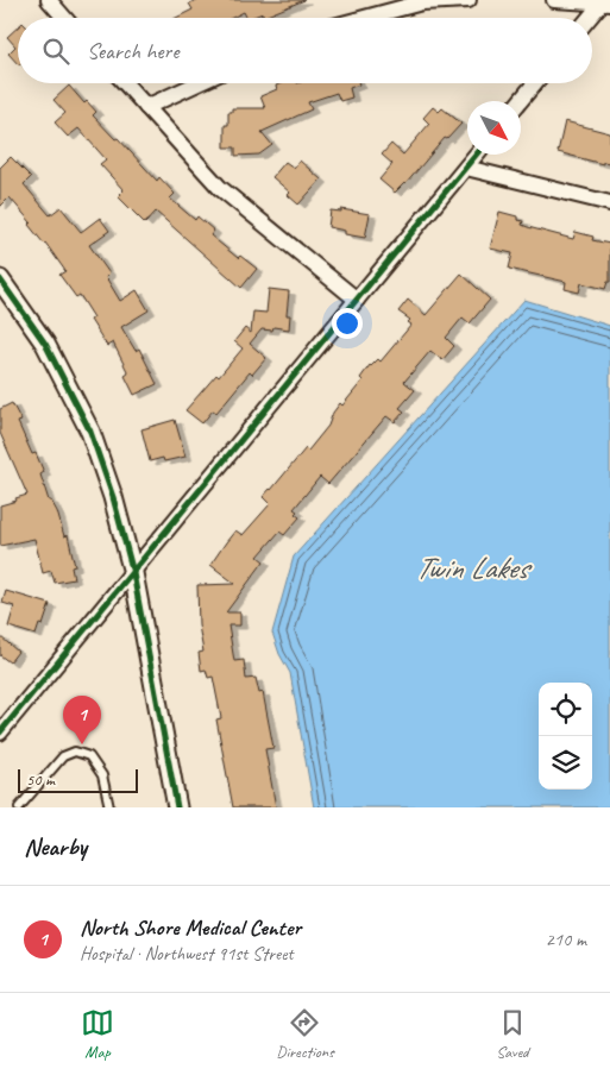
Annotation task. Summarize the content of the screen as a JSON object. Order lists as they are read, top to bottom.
{
  "water": ["Twin Lakes"],
  "scale_bar": "50 m",
  "north": "bottom right",
  "page": {
    "search": "Search here",
    "pins": "1",
    "scale": "50 m",
    "heading": "Nearby",
    "list": [
      {
        "mark": "1",
        "name": "North Shore Medical Center",
        "note": "Hospital · Northwest 91st Street",
        "value": "210 m"
      }
    ],
    "nav": ["Map", "Directions", "Saved"]
  }
}
